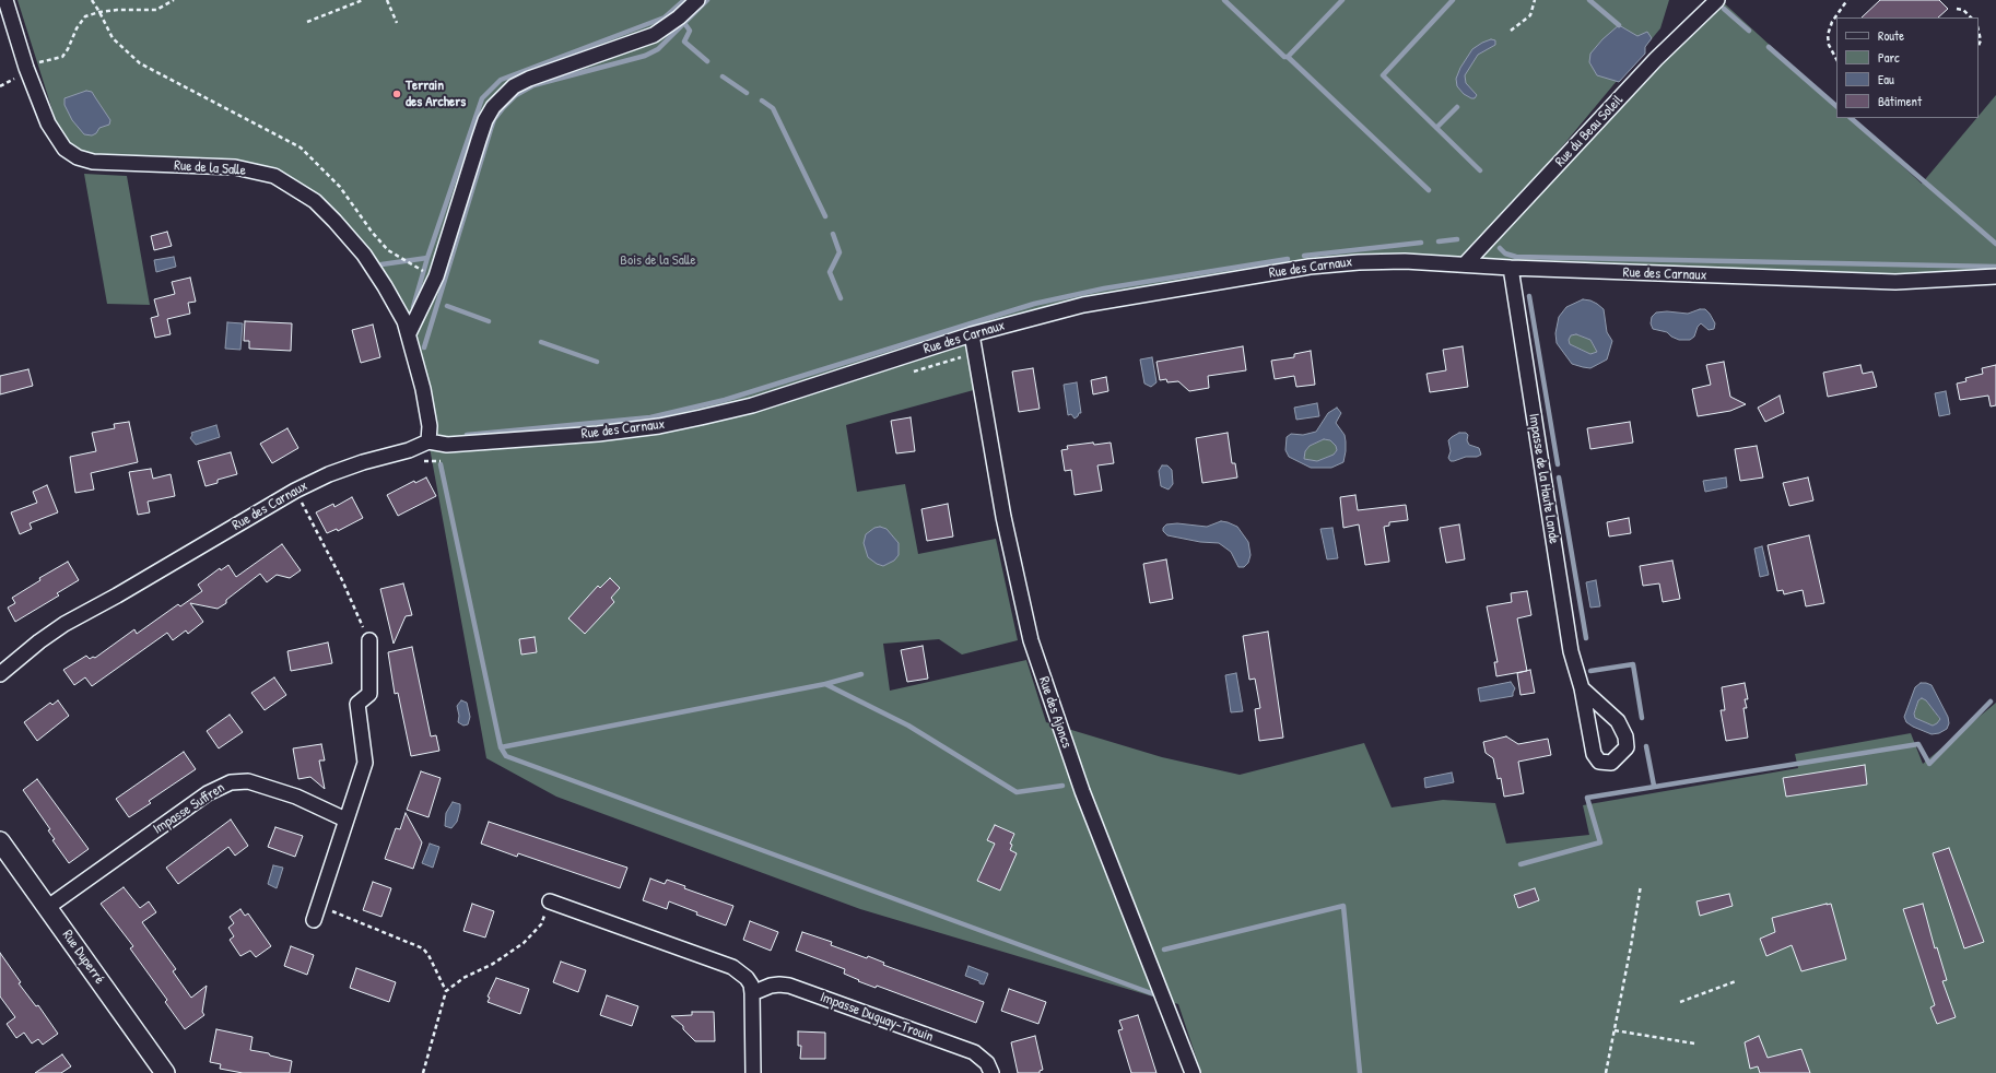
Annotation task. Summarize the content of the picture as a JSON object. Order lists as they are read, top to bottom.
{
  "streets": {
    "street": [
      "Rue du Beau Soleil",
      "Rue de la Salle",
      "Rue des Carnaux",
      "Impasse de la Haute Lande",
      "Rue des Ajoncs",
      "Impasse Suffren",
      "Rue Duperré",
      "Impasse Duguay-Trouin"
    ]
  },
  "crossings": [
    ["Rue du Beau Soleil", "Rue des Carnaux"],
    ["Rue de la Salle", "Rue des Carnaux"],
    ["Rue des Carnaux", "Impasse de la Haute Lande"],
    ["Rue des Carnaux", "Rue des Ajoncs"],
    ["Impasse Suffren", "Rue Duperré"]
  ],
  "parks": ["Bois de la Salle"],
  "places": ["Terrain des Archers"],
  "legend": [
    "Route",
    "Parc",
    "Eau",
    "Bâtiment"
  ]
}
